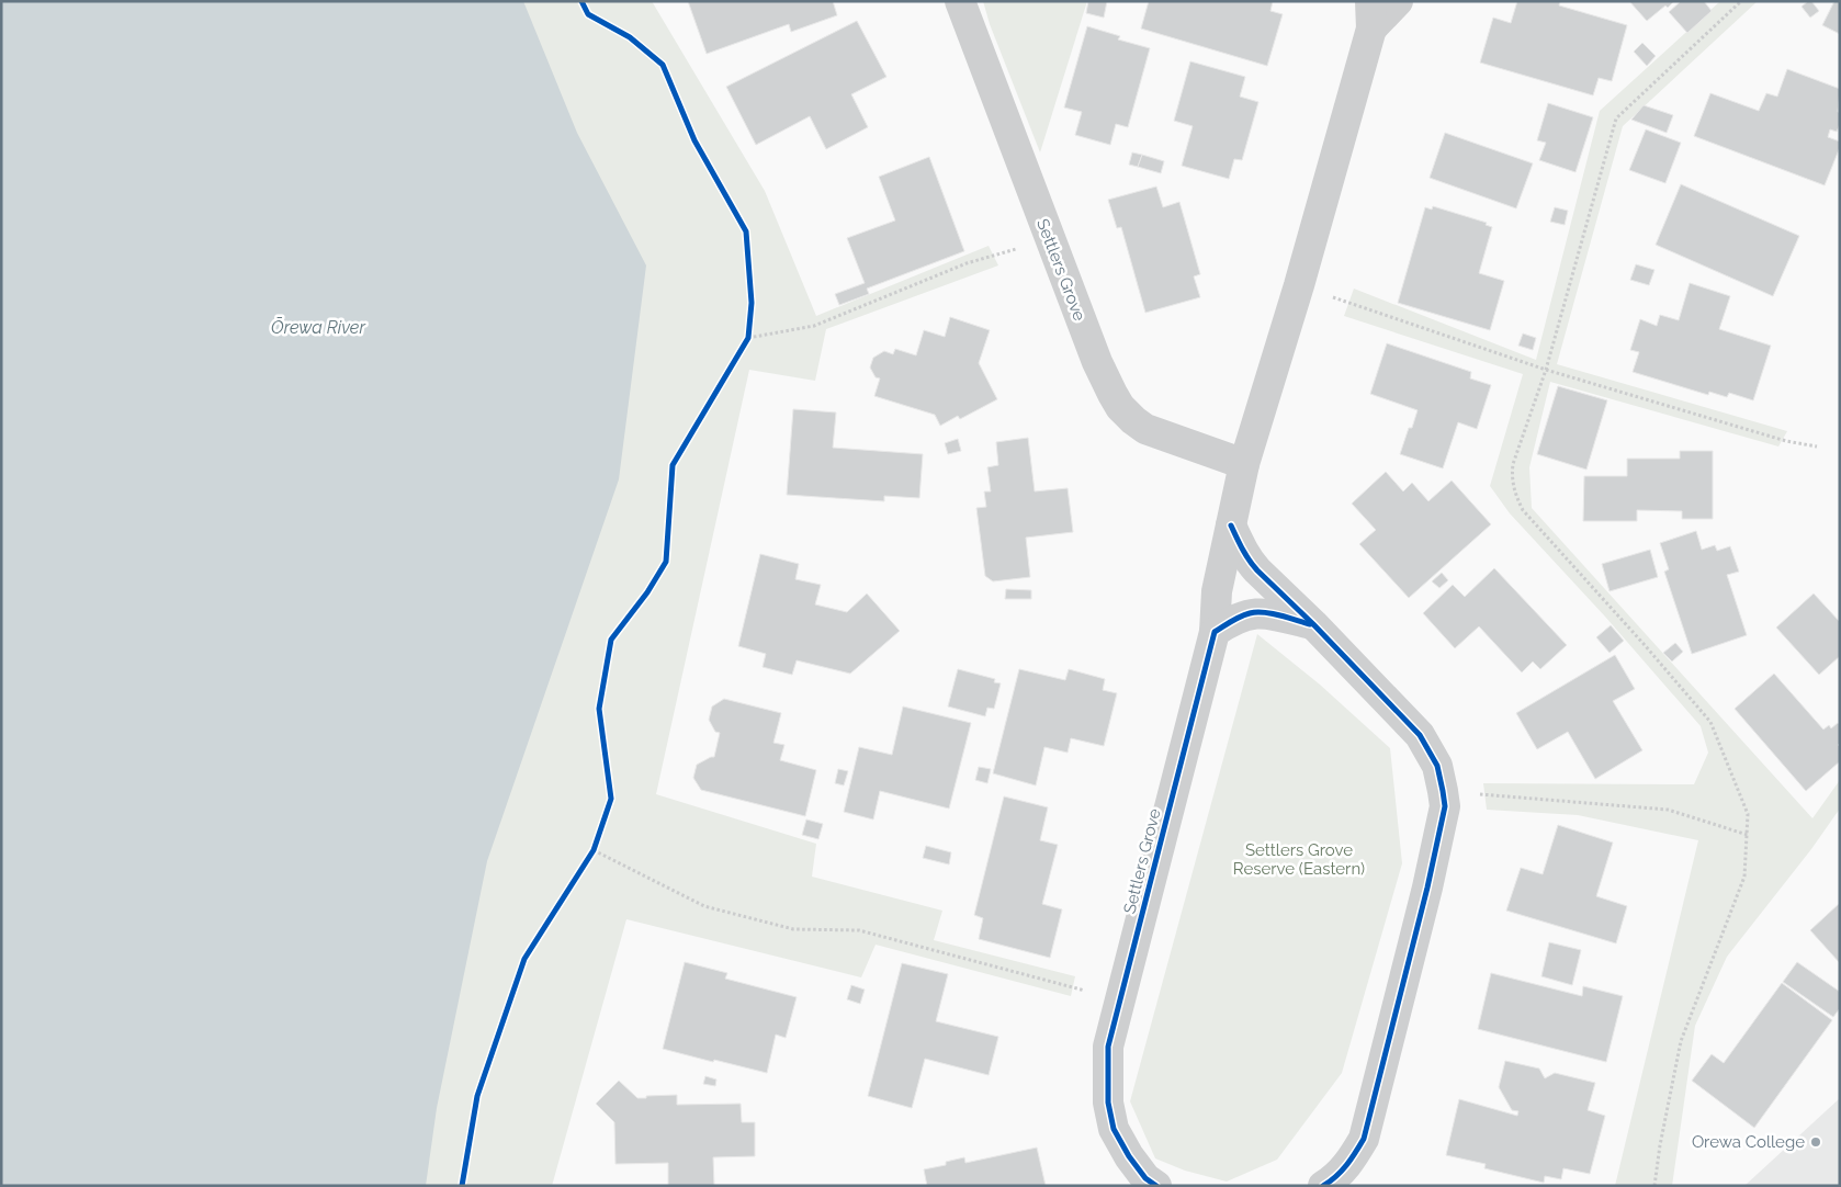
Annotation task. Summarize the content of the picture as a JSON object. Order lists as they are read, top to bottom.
{
  "streets": {
    "street": ["Settlers Grove"]
  },
  "water": ["Ōrewa River"],
  "parks": ["Settlers Grove Reserve (Eastern)"],
  "places": ["Orewa College"]
}
